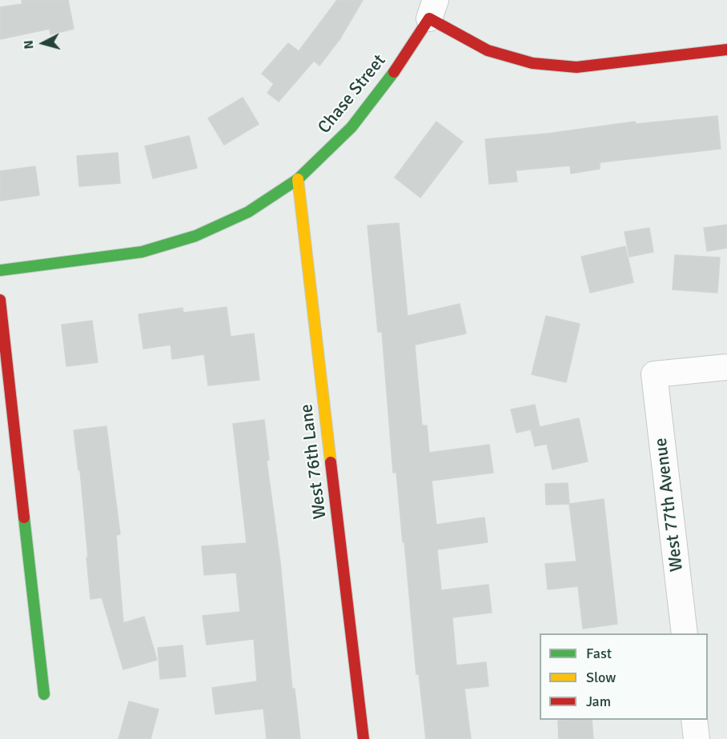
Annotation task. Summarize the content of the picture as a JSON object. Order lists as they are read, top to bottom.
{
  "streets": {
    "street": ["Chase Street", "West 76th Lane", "West 77th Avenue"]
  },
  "crossings": [
    ["Chase Street", "West 76th Lane"]
  ],
  "legend": ["Fast", "Slow", "Jam"],
  "north": "left"
}
